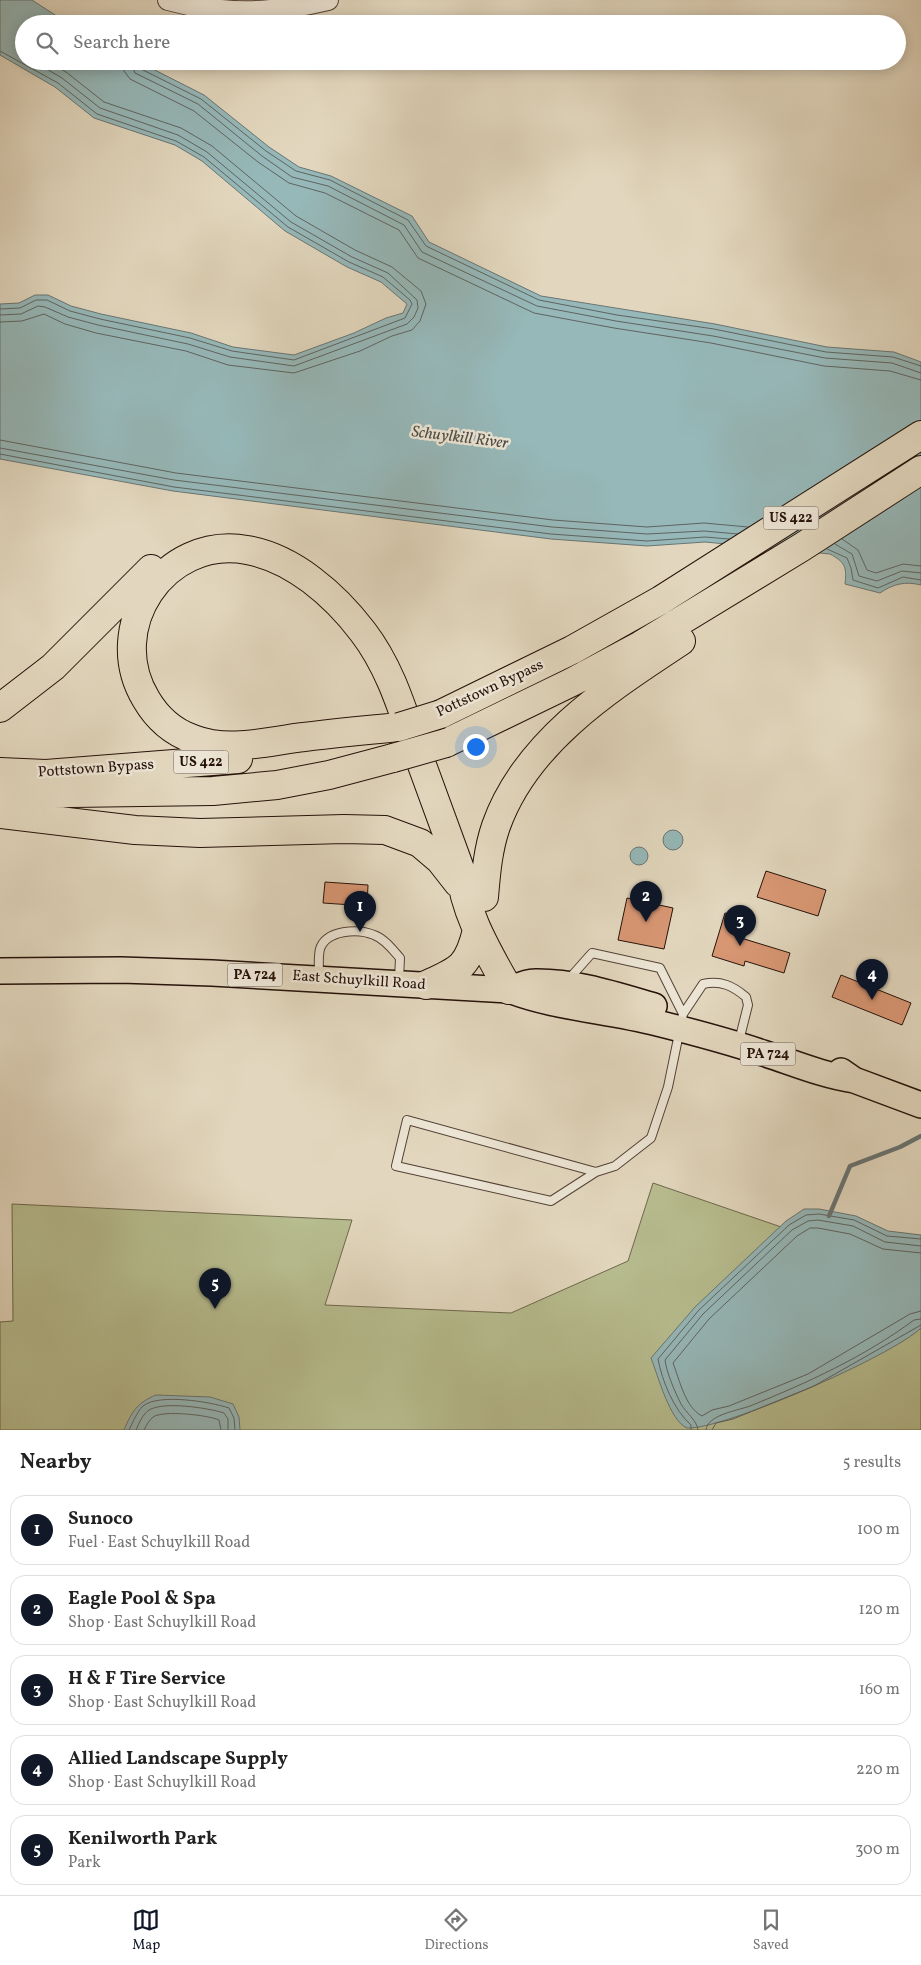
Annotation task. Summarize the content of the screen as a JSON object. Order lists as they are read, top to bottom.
{
  "streets": {
    "highway": ["US 422", "Pottstown Bypass"],
    "main road": ["PA 724", "East Schuylkill Road"]
  },
  "crossings": [
    ["US 422", "Pottstown Bypass"]
  ],
  "water": ["Schuylkill River"],
  "page": {
    "search": "Search here",
    "pins": [
      "2",
      "1",
      "3",
      "4",
      "5"
    ],
    "heading": ["Nearby", "5 results"],
    "list": [
      {
        "mark": "1",
        "name": "Sunoco",
        "note": "Fuel · East Schuylkill Road",
        "value": "100 m"
      },
      {
        "mark": "2",
        "name": "Eagle Pool & Spa",
        "note": "Shop · East Schuylkill Road",
        "value": "120 m"
      },
      {
        "mark": "3",
        "name": "H & F Tire Service",
        "note": "Shop · East Schuylkill Road",
        "value": "160 m"
      },
      {
        "mark": "4",
        "name": "Allied Landscape Supply",
        "note": "Shop · East Schuylkill Road",
        "value": "220 m"
      },
      {
        "mark": "5",
        "name": "Kenilworth Park",
        "note": "Park",
        "value": "300 m"
      }
    ],
    "nav": ["Map", "Directions", "Saved"]
  }
}
